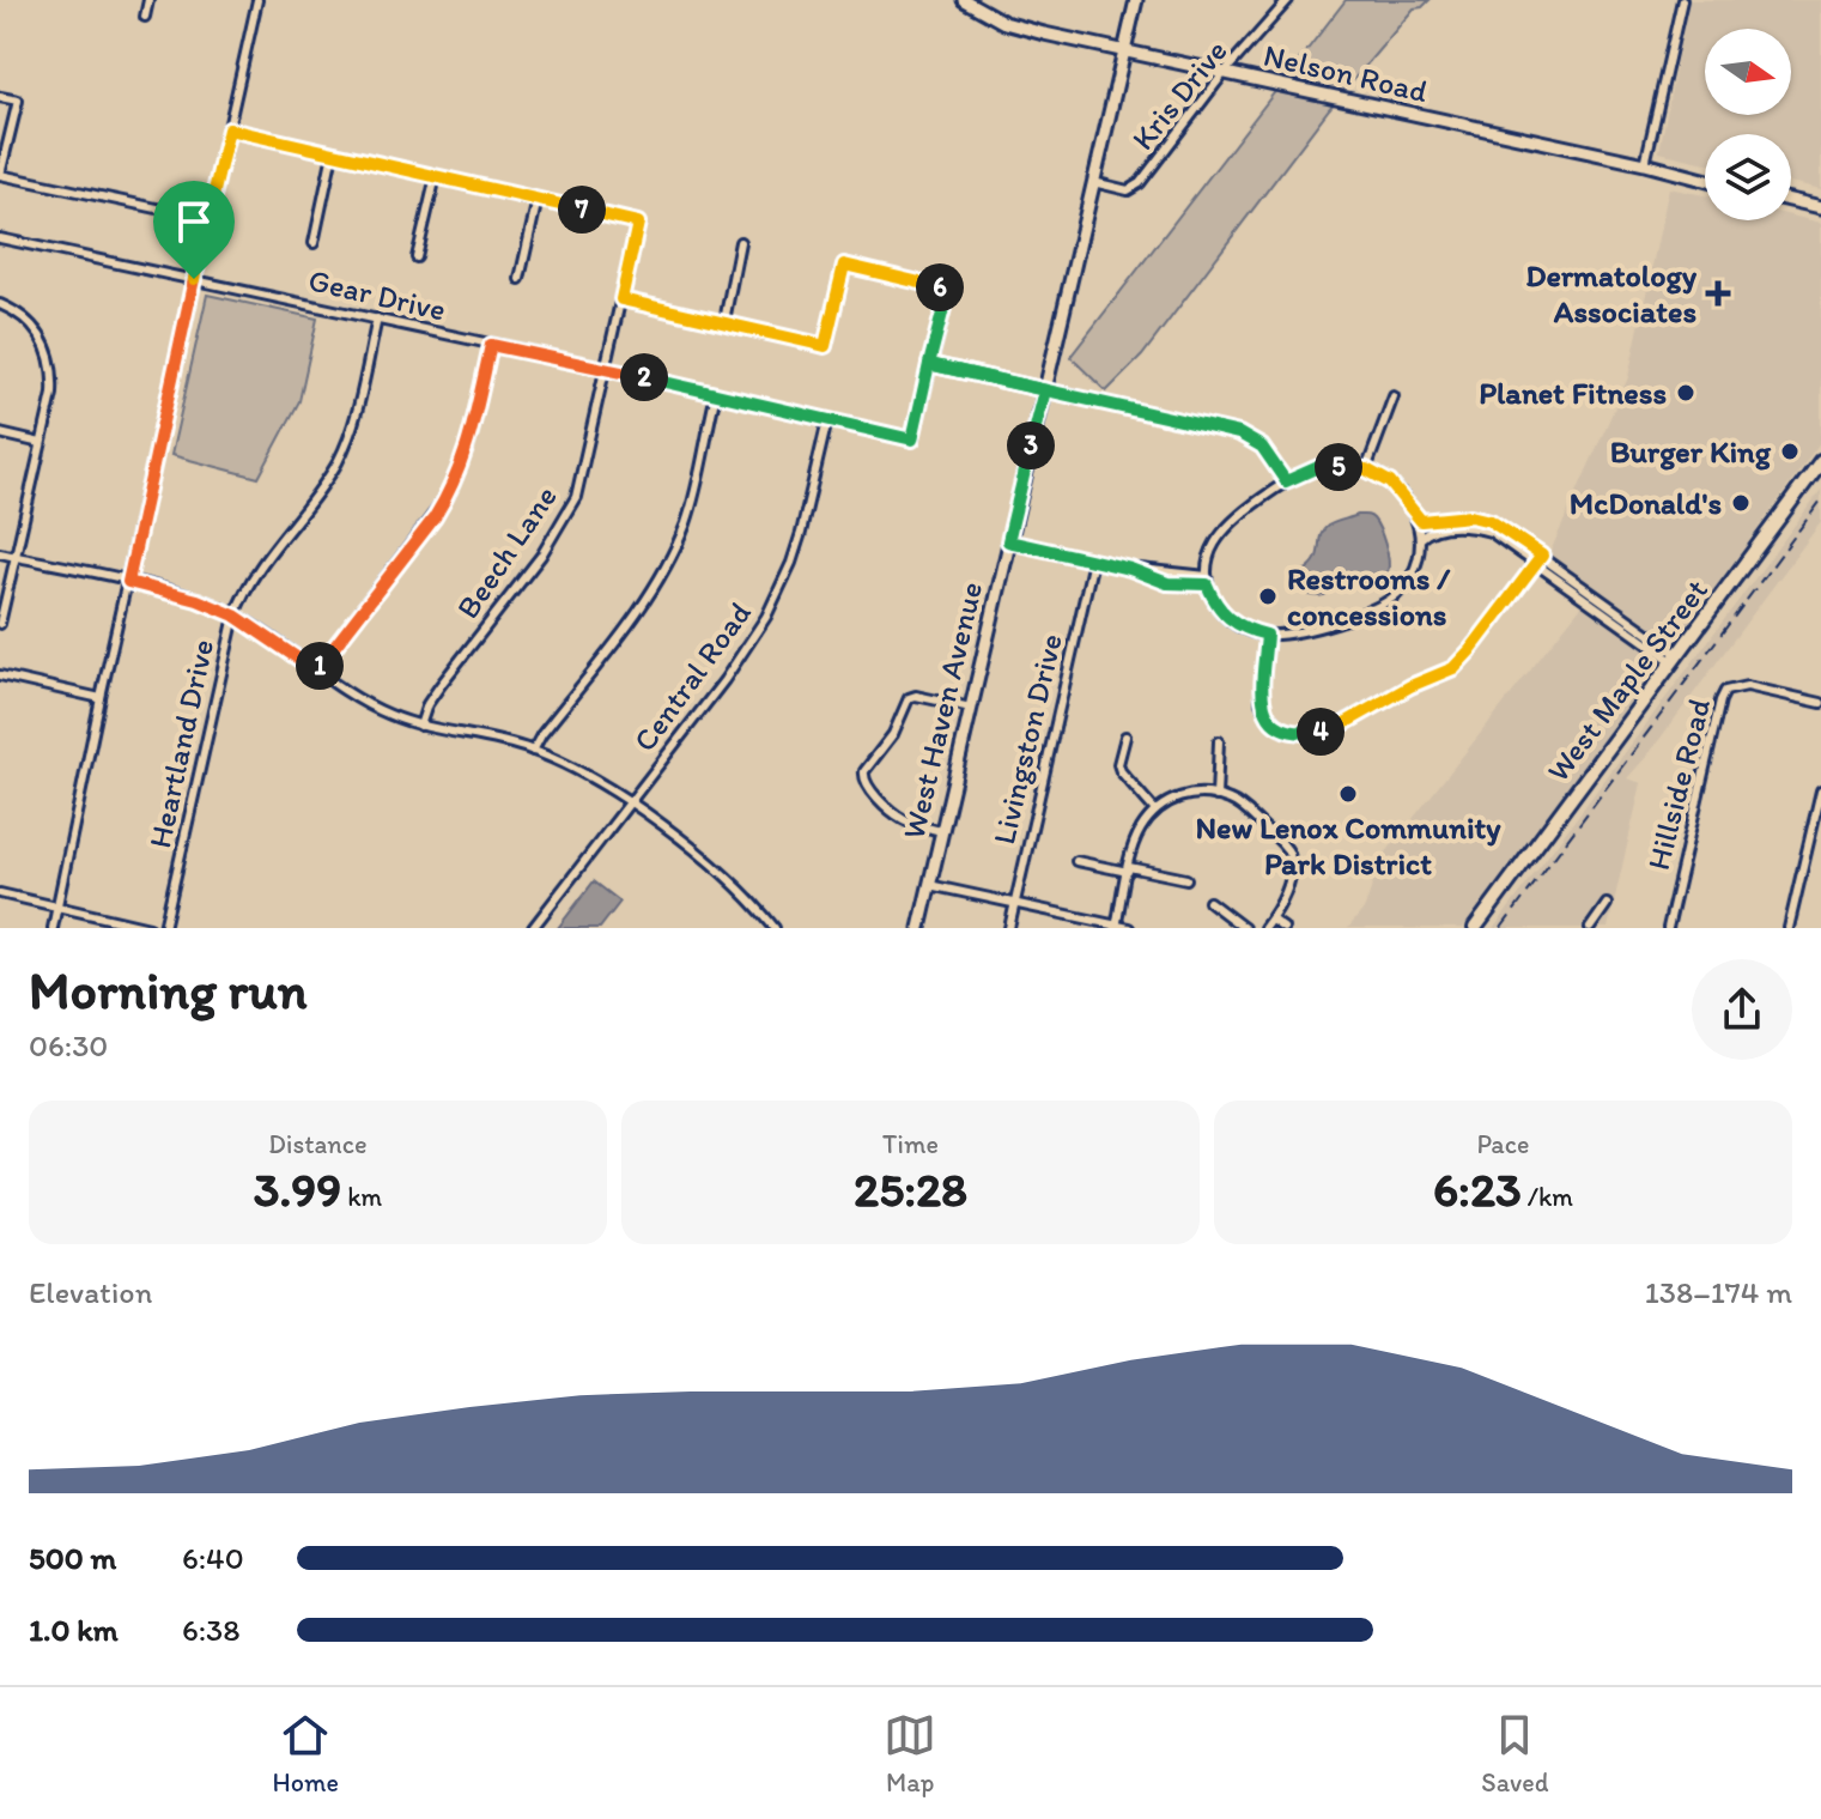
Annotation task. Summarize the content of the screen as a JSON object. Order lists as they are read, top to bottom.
{
  "streets": {
    "main road": ["West Maple Street"],
    "street": [
      "Nelson Road",
      "Kris Drive",
      "Gear Drive",
      "Beech Lane",
      "Central Road",
      "West Haven Avenue",
      "Livingston Drive",
      "Heartland Drive",
      "Hillside Road"
    ]
  },
  "crossings": [
    ["Nelson Road", "Kris Drive"],
    ["Nelson Road", "West Haven Avenue"],
    ["Kris Drive", "West Haven Avenue"],
    ["Gear Drive", "Beech Lane"],
    ["Gear Drive", "Central Road"],
    ["Gear Drive", "Heartland Drive"]
  ],
  "places": {
    "health": ["Dermatology Associates"],
    "other": [
      "Planet Fitness",
      "Burger King",
      "McDonald's",
      "Restrooms / concessions",
      "New Lenox Community Park District"
    ]
  },
  "north": "right",
  "page": {
    "pins": [
      "7",
      "6",
      "2",
      "3",
      "5",
      "1",
      "4"
    ],
    "heading": ["Morning run", "06:30"],
    "stats": [
      ["Distance", "3.99 km"],
      ["Time", "25:28"],
      ["Pace", "6:23 /km"]
    ],
    "chart": ["Elevation", "138–174 m"],
    "list": [
      {
        "name": "500 m",
        "note": "6:40"
      },
      {
        "name": "1.0 km",
        "note": "6:38"
      }
    ],
    "tabs": ["Home", "Map", "Saved"]
  }
}
